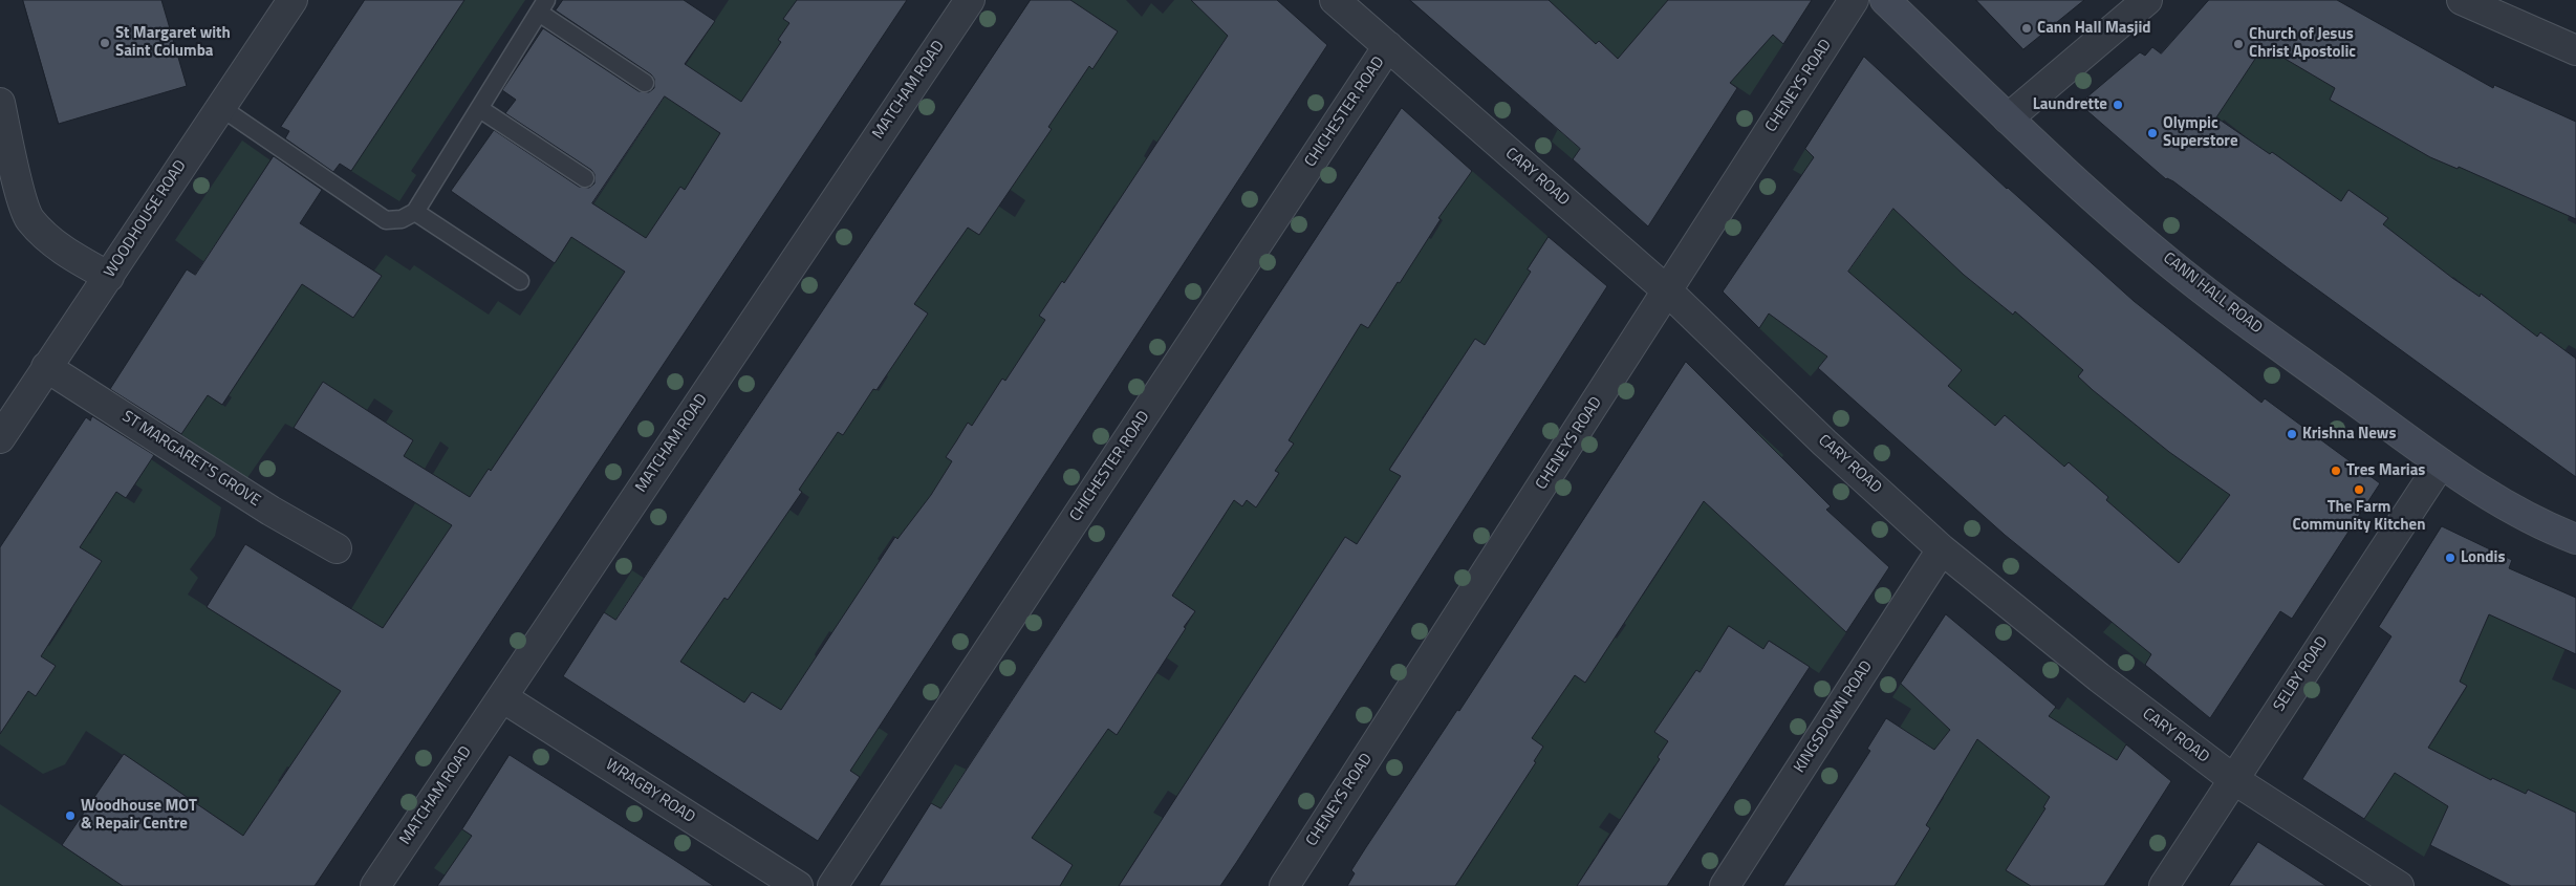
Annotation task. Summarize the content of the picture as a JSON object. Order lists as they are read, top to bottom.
{
  "streets": {
    "street": [
      "CHENEYS ROAD",
      "MATCHAM ROAD",
      "CHICHESTER ROAD",
      "CARY ROAD",
      "WOODHOUSE ROAD",
      "CANN HALL ROAD",
      "ST MARGARET'S GROVE",
      "SELBY ROAD",
      "KINGSDOWN ROAD",
      "WRAGBY ROAD"
    ]
  },
  "crossings": [
    ["CHENEYS ROAD", "CARY ROAD"],
    ["MATCHAM ROAD", "WRAGBY ROAD"],
    ["CHICHESTER ROAD", "CARY ROAD"],
    ["CARY ROAD", "SELBY ROAD"],
    ["CARY ROAD", "KINGSDOWN ROAD"],
    ["WOODHOUSE ROAD", "ST MARGARET'S GROVE"],
    ["CANN HALL ROAD", "SELBY ROAD"]
  ],
  "places": [
    "Cann Hall Masjid",
    "St Margaret with Saint Columba",
    "Church of Jesus Christ Apostolic",
    "Laundrette",
    "Olympic Superstore",
    "Krishna News",
    "Tres Marias",
    "The Farm Community Kitchen",
    "Londis",
    "Woodhouse MOT & Repair Centre"
  ]
}
